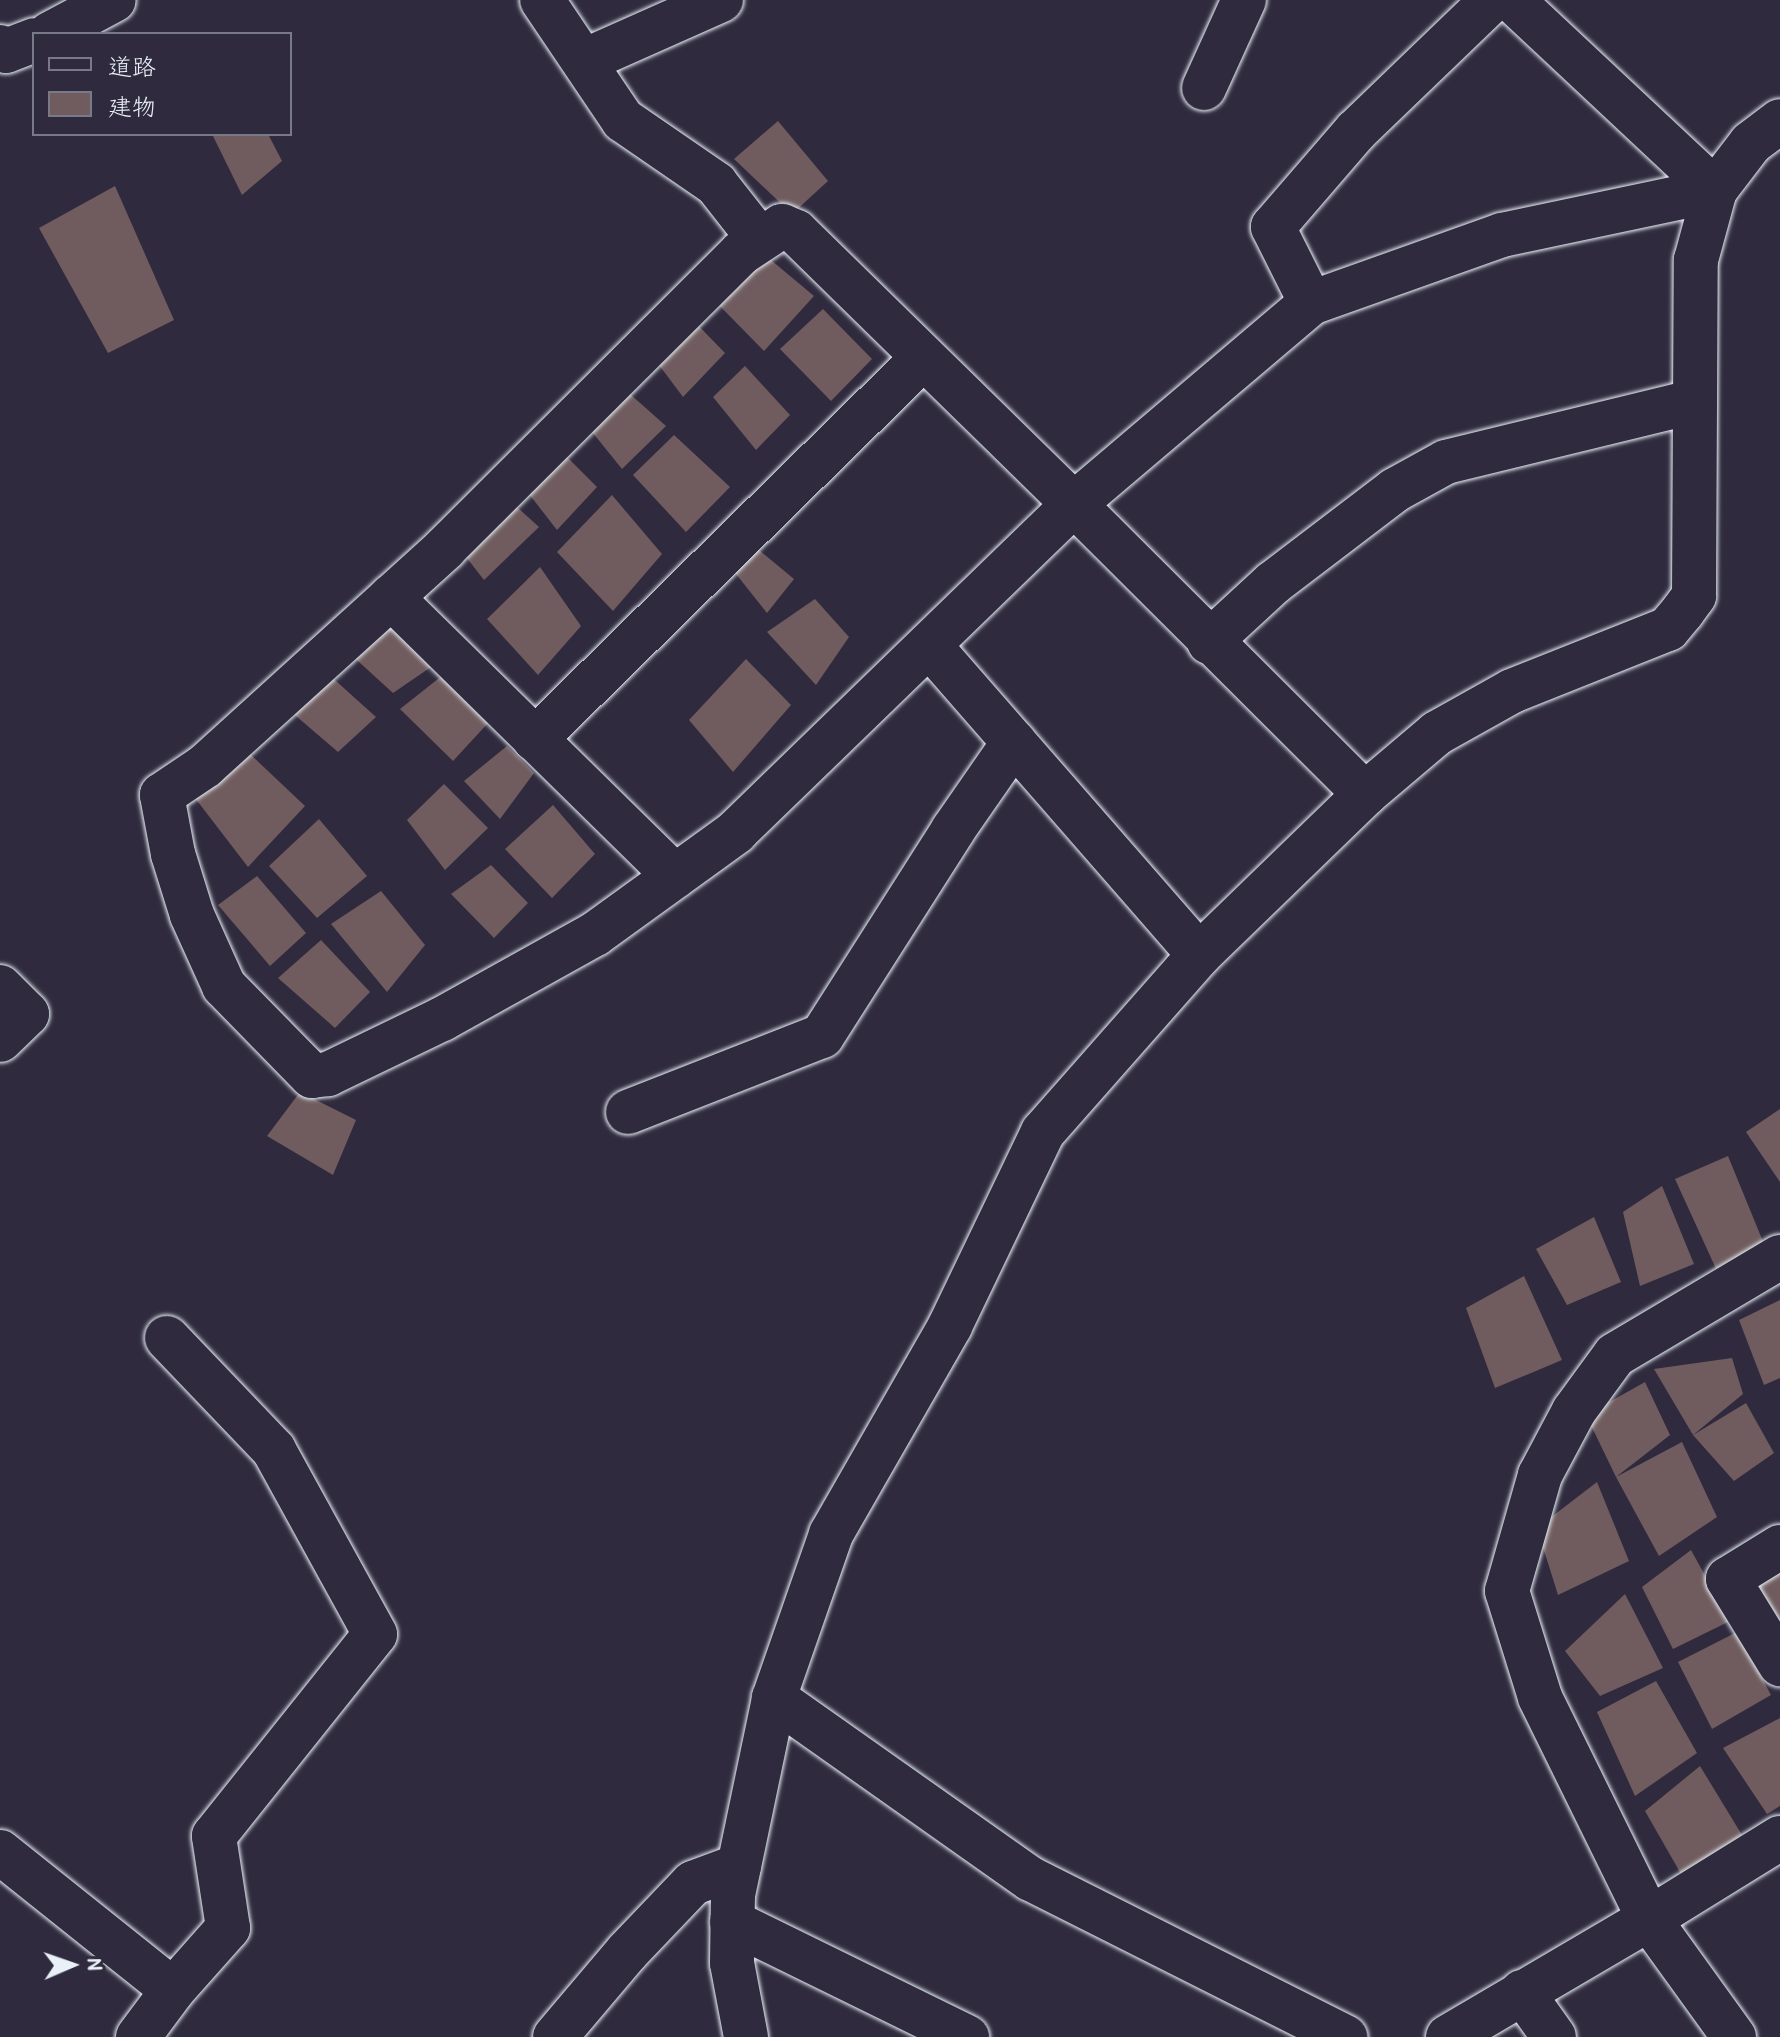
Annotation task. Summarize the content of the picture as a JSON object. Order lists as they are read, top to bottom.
{
  "legend": ["道路", "建物"],
  "north": "right"
}
